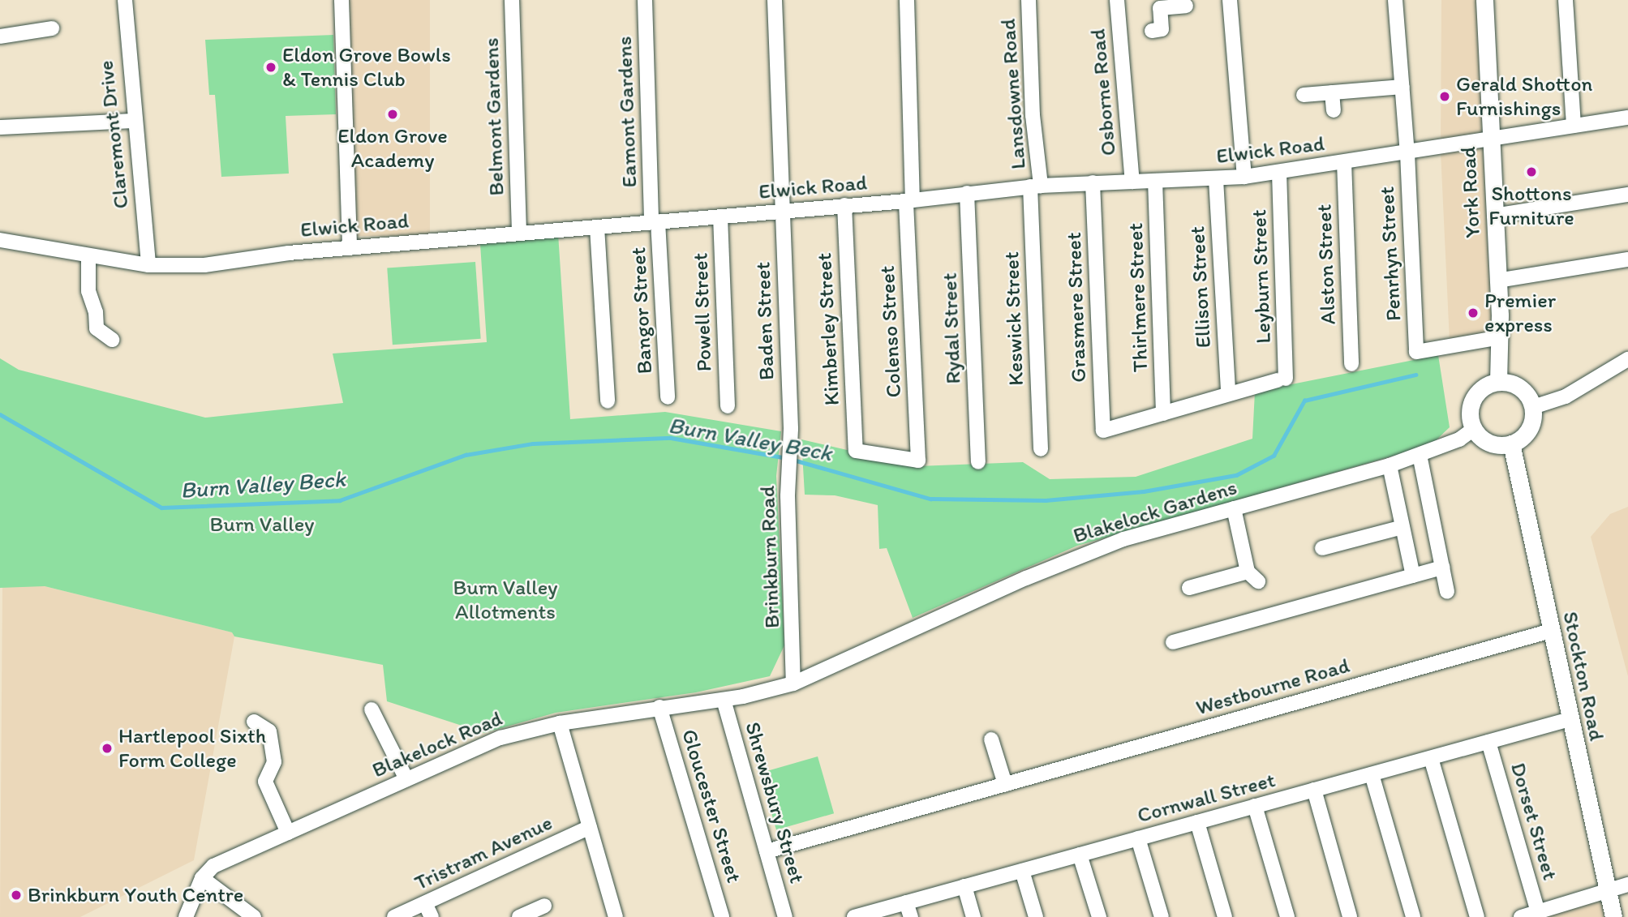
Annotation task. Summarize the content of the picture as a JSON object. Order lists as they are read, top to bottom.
{
  "streets": {
    "main road": ["York Road", "Stockton Road"],
    "street": [
      "Osborne Road",
      "Lansdowne Road",
      "Eamont Gardens",
      "Belmont Gardens",
      "Claremont Drive",
      "Elwick Road",
      "Penrhyn Street",
      "Alston Street",
      "Leyburn Street",
      "Ellison Street",
      "Thirlmere Street",
      "Grasmere Street",
      "Bangor Street",
      "Powell Street",
      "Keswick Street",
      "Baden Street",
      "Rydal Street",
      "Kimberley Street",
      "Colenso Street",
      "Blakelock Gardens",
      "Brinkburn Road",
      "Westbourne Road",
      "Blakelock Road",
      "Cornwall Street",
      "Shrewsbury Street",
      "Gloucester Street",
      "Dorset Street",
      "Tristram Avenue"
    ]
  },
  "crossings": [
    ["Osborne Road", "Elwick Road"],
    ["Lansdowne Road", "Elwick Road"],
    ["Lansdowne Road", "Keswick Street"],
    ["Eamont Gardens", "Elwick Road"],
    ["Eamont Gardens", "Bangor Street"],
    ["Belmont Gardens", "Elwick Road"],
    ["Claremont Drive", "Elwick Road"],
    ["Elwick Road", "York Road"],
    ["Elwick Road", "Penrhyn Street"],
    ["Elwick Road", "Alston Street"],
    ["Elwick Road", "Leyburn Street"],
    ["Elwick Road", "Ellison Street"],
    ["Elwick Road", "Thirlmere Street"],
    ["Elwick Road", "Grasmere Street"],
    ["Elwick Road", "Bangor Street"],
    ["Elwick Road", "Powell Street"],
    ["Elwick Road", "Keswick Street"],
    ["Elwick Road", "Baden Street"],
    ["Elwick Road", "Rydal Street"],
    ["Elwick Road", "Kimberley Street"],
    ["Elwick Road", "Colenso Street"],
    ["York Road", "Penrhyn Street"],
    ["York Road", "Blakelock Gardens"],
    ["York Road", "Stockton Road"],
    ["Leyburn Street", "Ellison Street"],
    ["Thirlmere Street", "Grasmere Street"],
    ["Baden Street", "Brinkburn Road"],
    ["Kimberley Street", "Colenso Street"],
    ["Blakelock Gardens", "Brinkburn Road"],
    ["Blakelock Gardens", "Stockton Road"],
    ["Blakelock Gardens", "Blakelock Road"],
    ["Brinkburn Road", "Blakelock Road"],
    ["Stockton Road", "Westbourne Road"],
    ["Stockton Road", "Cornwall Street"],
    ["Westbourne Road", "Shrewsbury Street"],
    ["Blakelock Road", "Shrewsbury Street"],
    ["Blakelock Road", "Gloucester Street"],
    ["Cornwall Street", "Dorset Street"]
  ],
  "water": ["Burn Valley Beck"],
  "parks": ["Burn Valley", "Burn Valley Allotments"],
  "places": [
    "Eldon Grove Bowls & Tennis Club",
    "Gerald Shotton Furnishings",
    "Eldon Grove Academy",
    "Shottons Furniture",
    "Premier express",
    "Hartlepool Sixth Form College",
    "Brinkburn Youth Centre"
  ]
}
